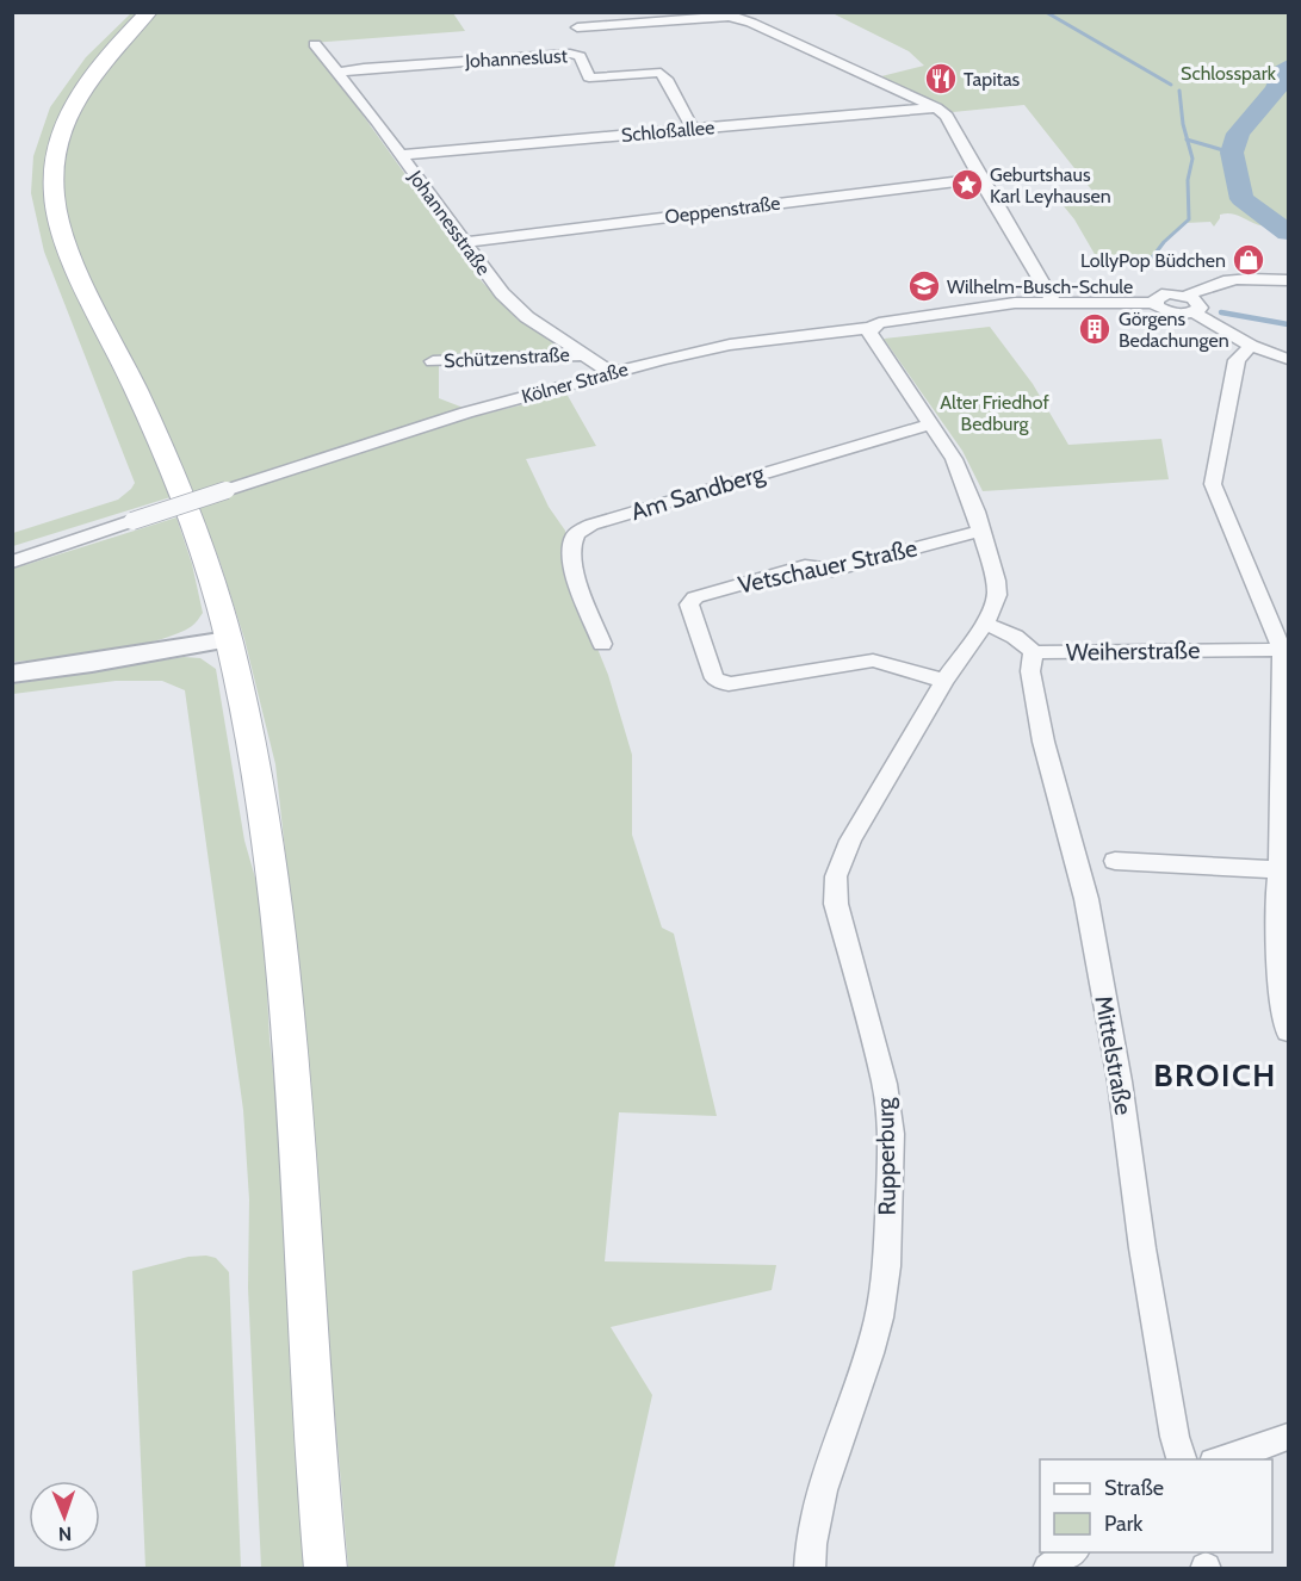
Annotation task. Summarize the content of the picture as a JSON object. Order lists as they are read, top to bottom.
{
  "streets": {
    "street": [
      "Johanneslust",
      "Schloßallee",
      "Oeppenstraße",
      "Johannesstraße",
      "Schützenstraße",
      "Kölner Straße",
      "Am Sandberg",
      "Vetschauer Straße",
      "Weiherstraße",
      "Mittelstraße",
      "Rupperburg"
    ]
  },
  "crossings": [
    ["Johanneslust", "Schloßallee"],
    ["Johanneslust", "Johannesstraße"],
    ["Schloßallee", "Johannesstraße"],
    ["Oeppenstraße", "Johannesstraße"],
    ["Johannesstraße", "Schützenstraße"],
    ["Johannesstraße", "Kölner Straße"],
    ["Kölner Straße", "Rupperburg"],
    ["Am Sandberg", "Rupperburg"],
    ["Vetschauer Straße", "Rupperburg"],
    ["Weiherstraße", "Mittelstraße"],
    ["Weiherstraße", "Rupperburg"]
  ],
  "districts": ["BROICH"],
  "parks": ["Schlosspark", "Alter Friedhof Bedburg"],
  "places": {
    "restaurant": ["Tapitas"],
    "place": ["Geburtshaus Karl Leyhausen"],
    "shop": ["LollyPop Büdchen"],
    "school or university": ["Wilhelm-Busch-Schule"],
    "building": ["Görgens Bedachungen"]
  },
  "legend": ["Straße", "Park"],
  "north": "bottom"
}
